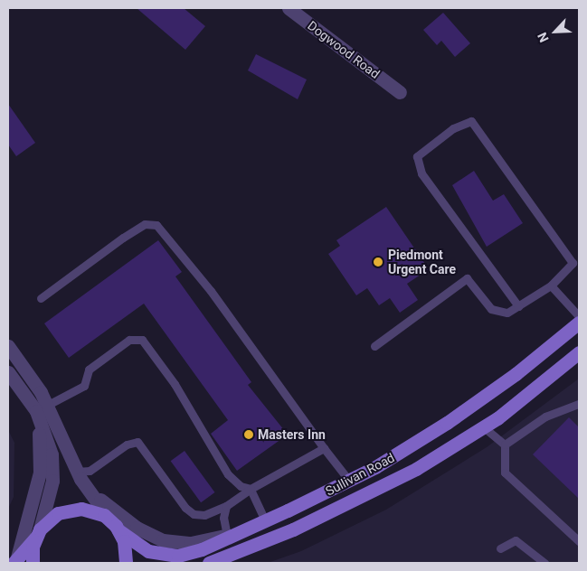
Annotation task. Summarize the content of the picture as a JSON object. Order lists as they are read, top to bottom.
{
  "streets": {
    "main road": ["Sullivan Road"],
    "street": ["Dogwood Road"]
  },
  "places": ["Piedmont Urgent Care", "Masters Inn"],
  "north": "bottom left"
}
